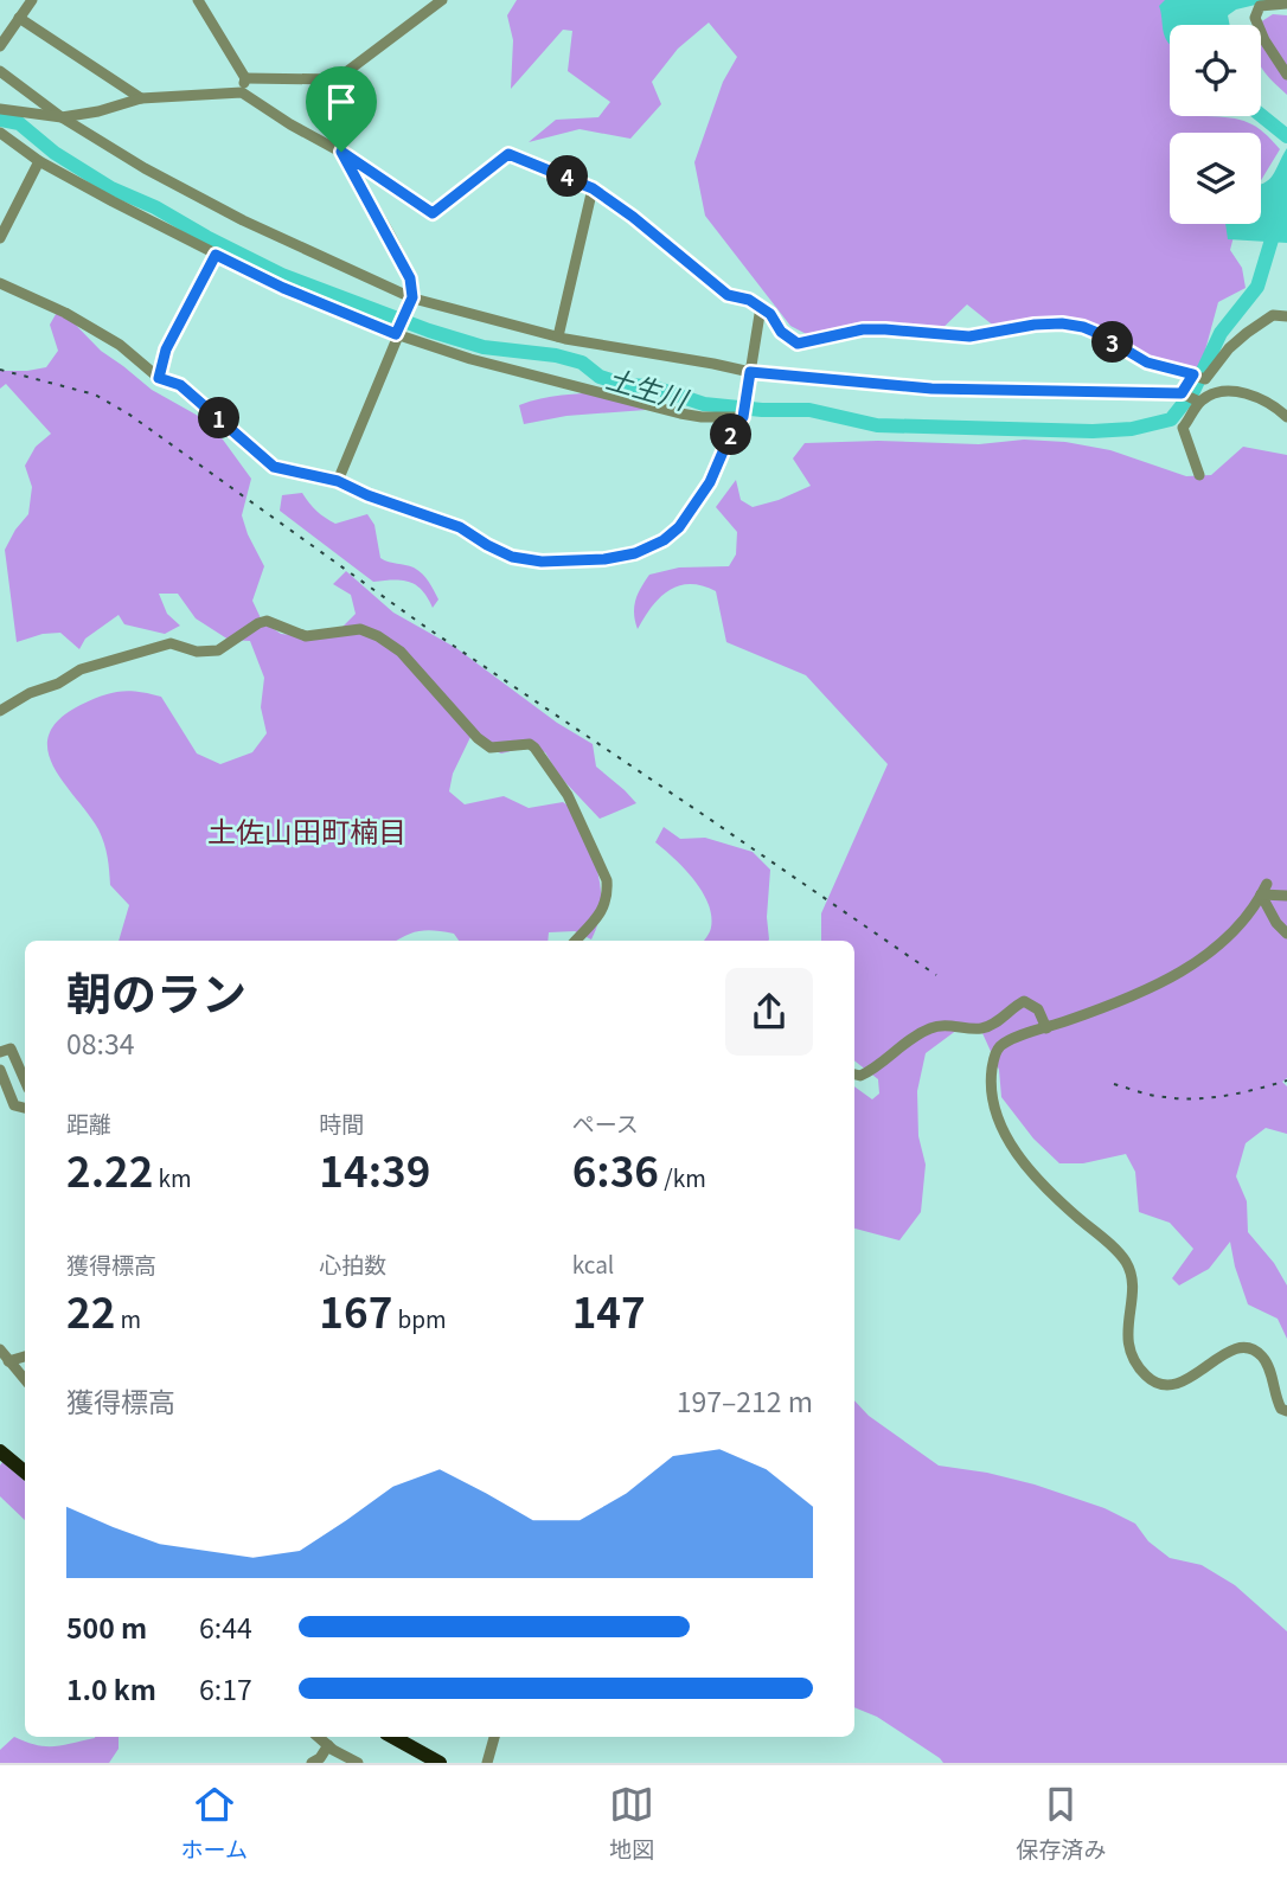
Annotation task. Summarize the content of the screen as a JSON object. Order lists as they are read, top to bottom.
{
  "districts": ["土佐山田町楠目"],
  "water": ["土生川"],
  "page": {
    "pins": [
      "4",
      "3",
      "1",
      "2"
    ],
    "heading": ["朝のラン", "08:34"],
    "stats": [
      ["距離", "2.22 km"],
      ["時間", "14:39"],
      ["ペース", "6:36 /km"],
      ["獲得標高", "22 m"],
      ["心拍数", "167 bpm"],
      ["kcal", "147"]
    ],
    "chart": ["獲得標高", "197–212 m"],
    "list": [
      {
        "name": "500 m",
        "note": "6:44"
      },
      {
        "name": "1.0 km",
        "note": "6:17"
      }
    ],
    "tabs": ["ホーム", "地図", "保存済み"]
  }
}
